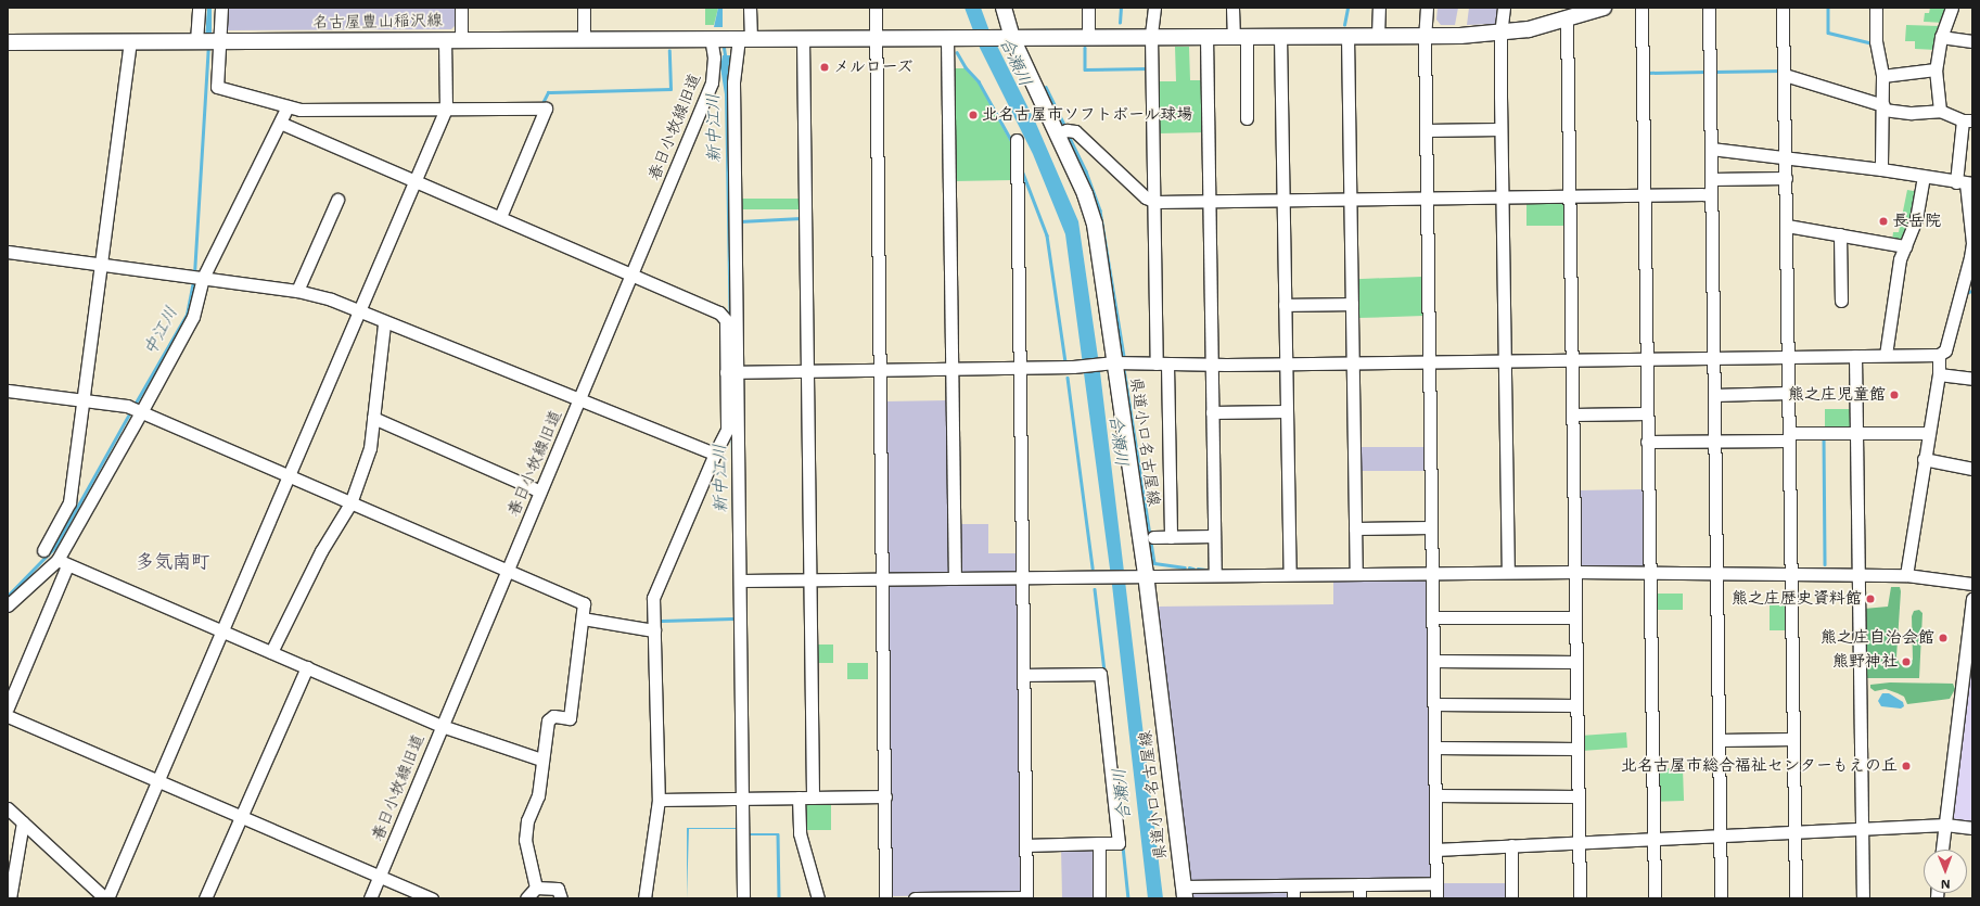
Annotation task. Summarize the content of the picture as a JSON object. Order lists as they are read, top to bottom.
{
  "streets": {
    "main road": ["名古屋豊山稲沢線", "県道小口名古屋線"],
    "street": ["春日小牧線旧道"]
  },
  "crossings": [
    ["名古屋豊山稲沢線", "春日小牧線旧道"],
    ["名古屋豊山稲沢線", "県道小口名古屋線"]
  ],
  "districts": ["多気南町"],
  "water": ["合瀬川", "新中江川", "中江川"],
  "places": [
    "メルローズ",
    "北名古屋市ソフトボール球場",
    "長岳院",
    "熊之庄児童館",
    "熊之庄歴史資料館",
    "熊之庄自治会館",
    "熊野神社",
    "北名古屋市総合福祉センターもえの丘"
  ],
  "north": "bottom"
}
